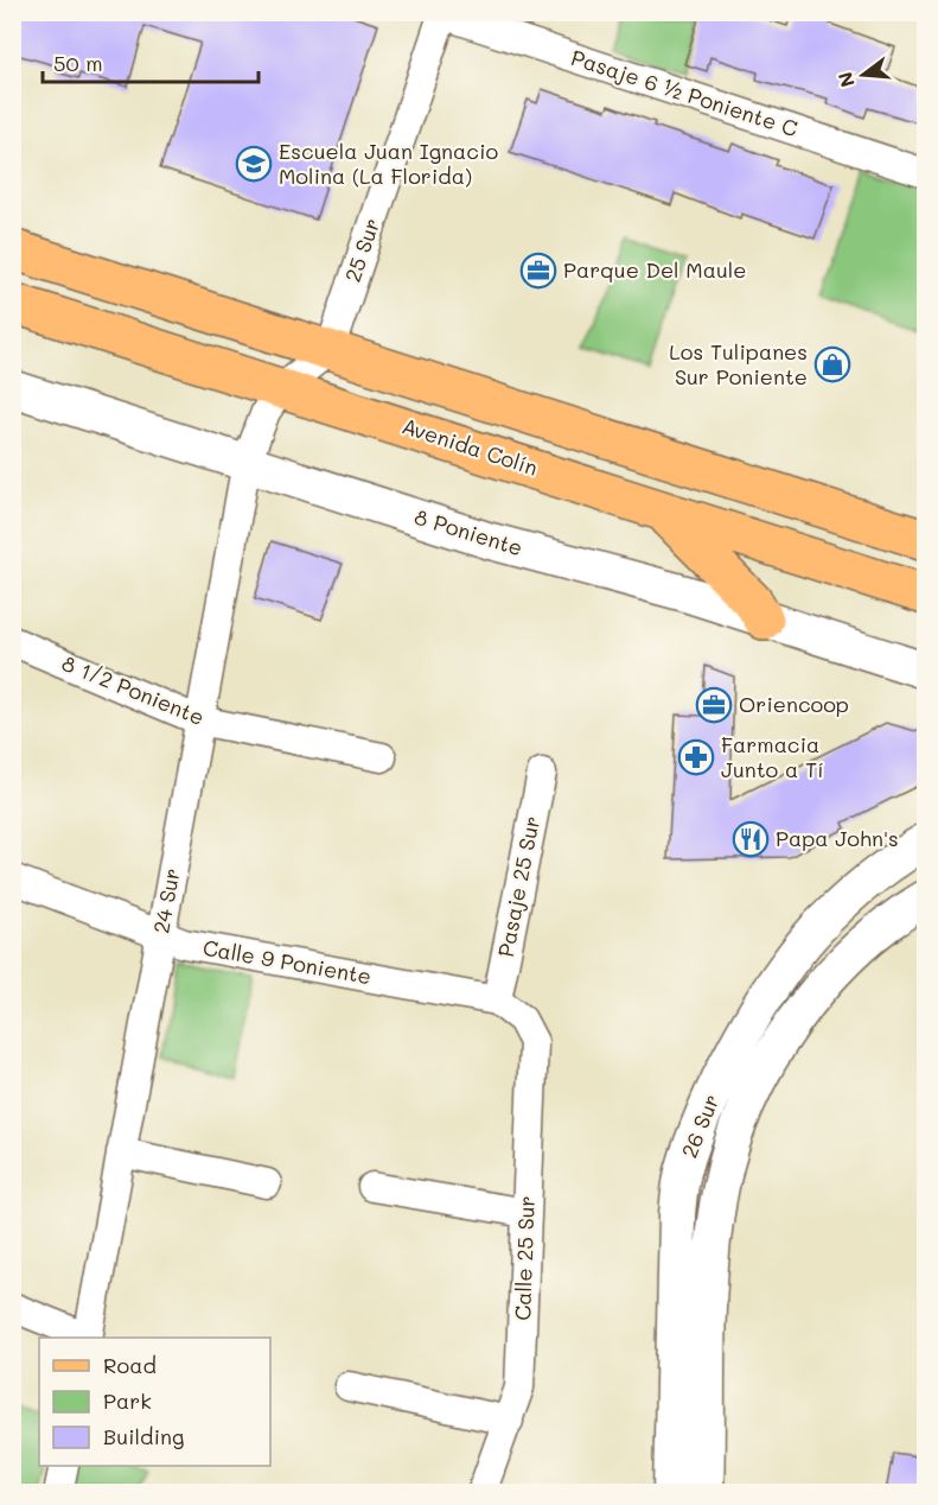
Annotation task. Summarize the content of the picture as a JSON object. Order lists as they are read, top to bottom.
{
  "streets": {
    "main road": ["Avenida Colín"],
    "street": [
      "Pasaje 6 ½ Poniente C",
      "25 Sur",
      "8 Poniente",
      "8 1/2 Poniente",
      "Pasaje 25 Sur",
      "24 Sur",
      "Calle 9 Poniente",
      "26 Sur",
      "Calle 25 Sur"
    ]
  },
  "crossings": [
    ["Pasaje 6 ½ Poniente C", "25 Sur"],
    ["Avenida Colín", "24 Sur"],
    ["8 Poniente", "24 Sur"],
    ["8 1/2 Poniente", "24 Sur"],
    ["Pasaje 25 Sur", "Calle 9 Poniente"],
    ["24 Sur", "Calle 9 Poniente"],
    ["Calle 9 Poniente", "Calle 25 Sur"]
  ],
  "places": {
    "school or university": ["Escuela Juan Ignacio Molina (La Florida)"],
    "office": ["Parque Del Maule", "Oriencoop"],
    "shop": ["Los Tulipanes Sur Poniente"],
    "pharmacy": ["Farmacia Junto a Tí"],
    "restaurant": ["Papa John's"]
  },
  "legend": ["Road", "Park", "Building"],
  "scale_bar": "50 m",
  "north": "left"
}
